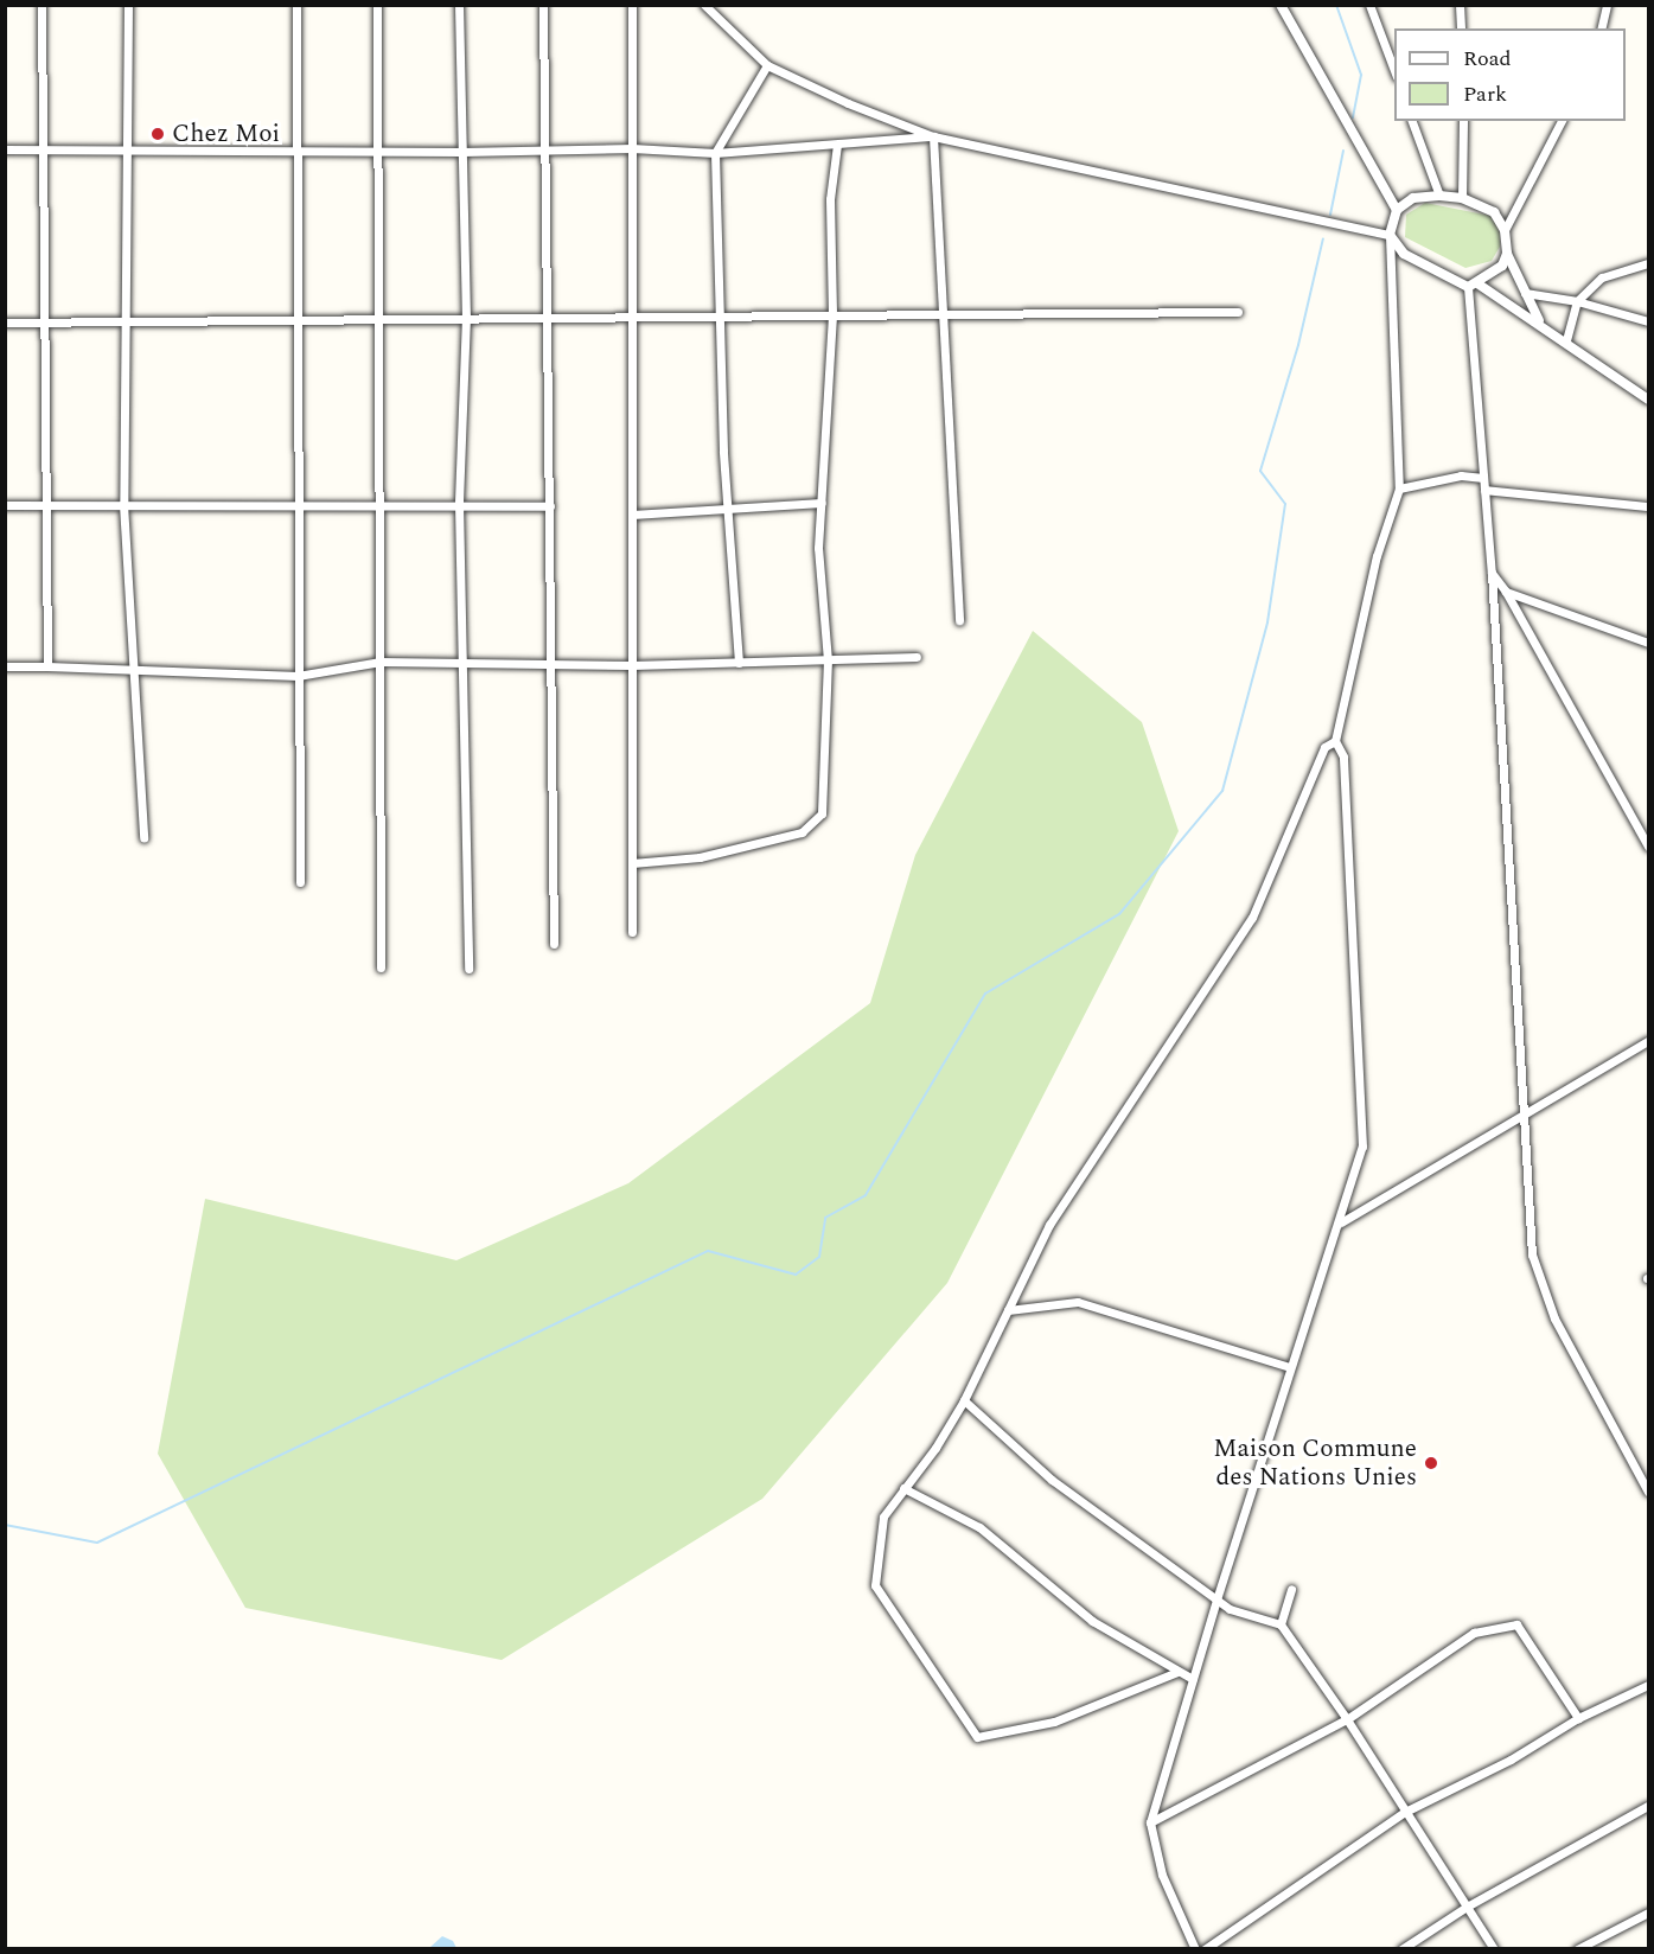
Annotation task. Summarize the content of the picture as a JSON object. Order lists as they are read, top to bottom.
{
  "places": ["Chez Moi", "Maison Commune des Nations Unies"],
  "legend": ["Road", "Park"]
}
